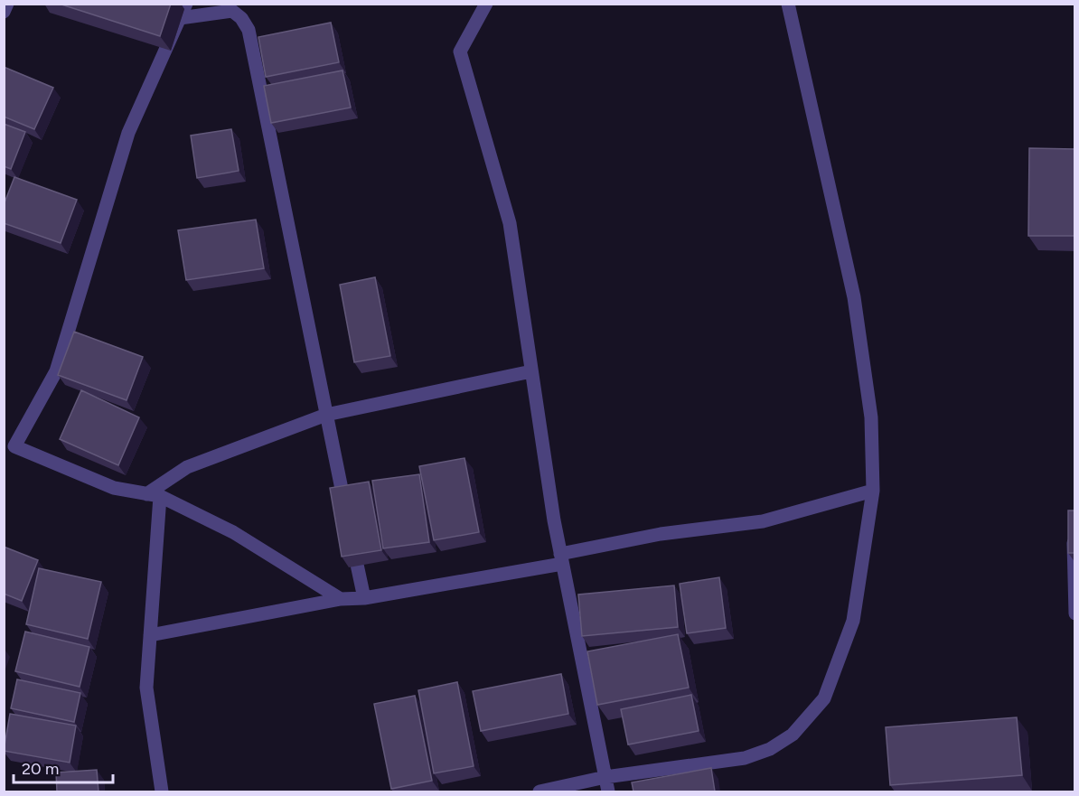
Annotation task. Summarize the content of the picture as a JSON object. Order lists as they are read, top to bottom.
{
  "scale_bar": "20 m"
}
